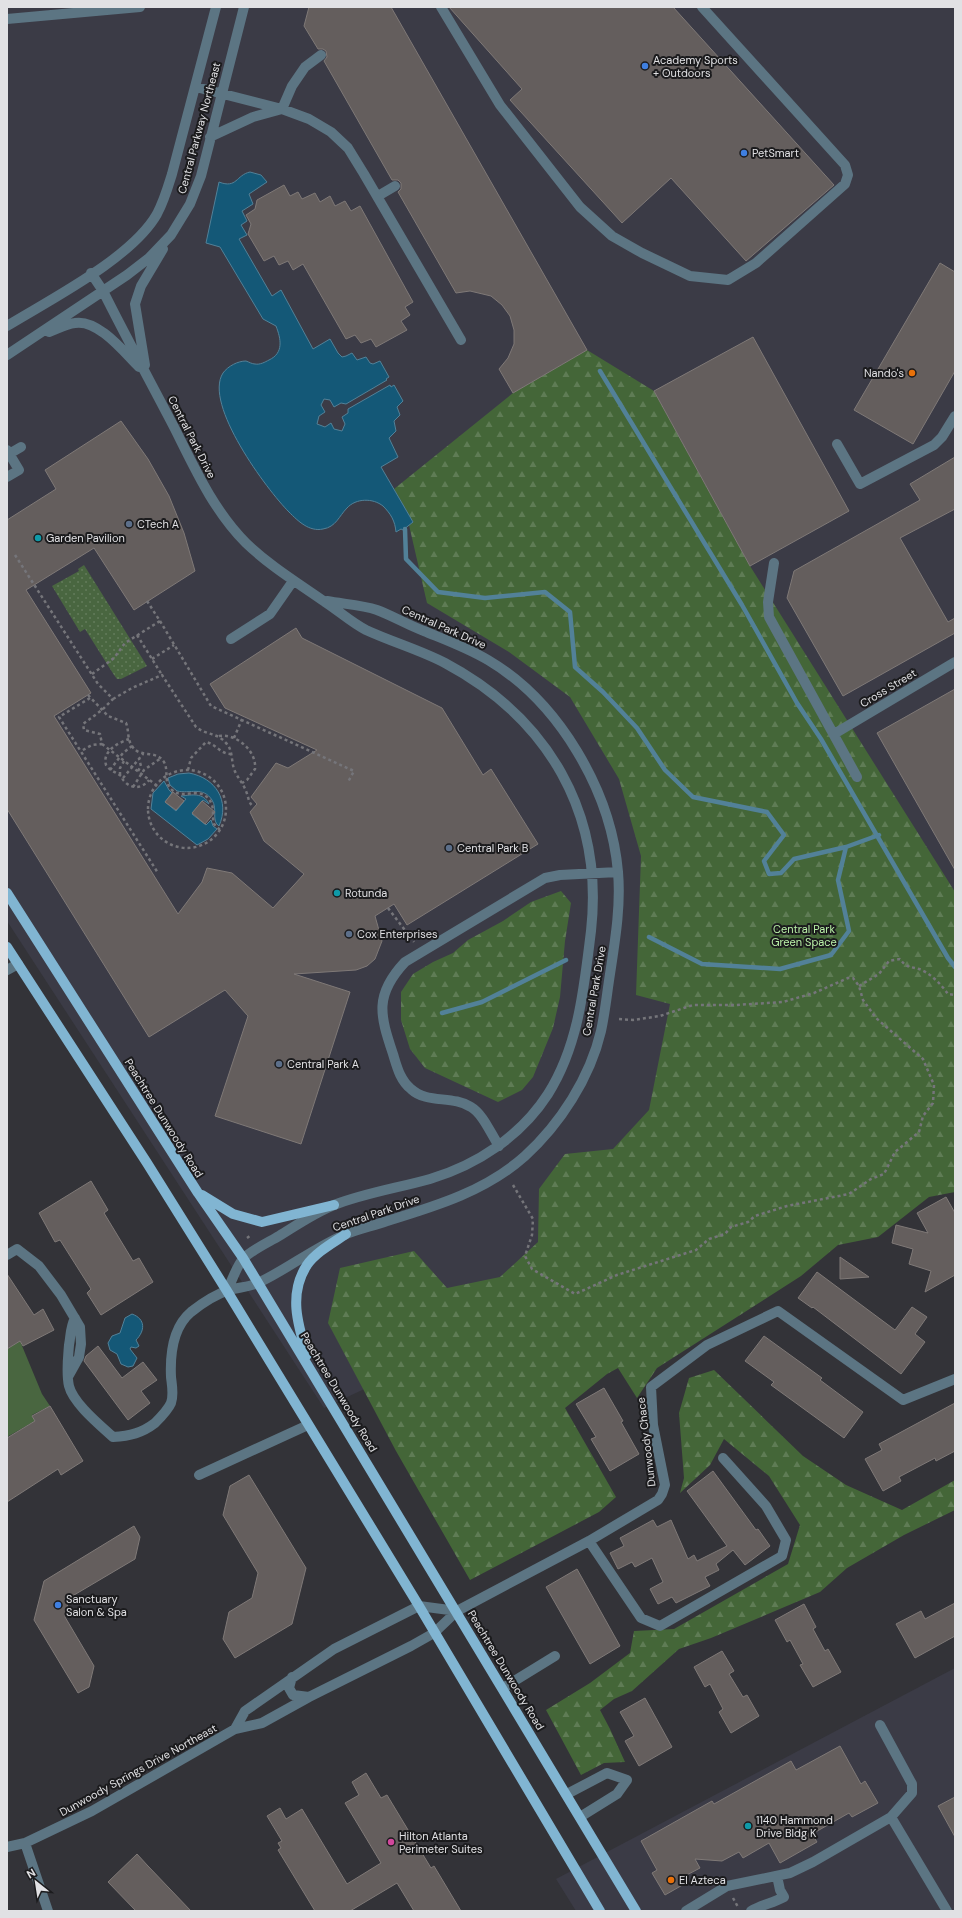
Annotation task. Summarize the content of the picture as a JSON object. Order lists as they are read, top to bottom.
{
  "streets": {
    "main road": ["Peachtree Dunwoody Road"],
    "street": [
      "Central Parkway Northeast",
      "Central Park Drive",
      "Cross Street",
      "Dunwoody Chace",
      "Dunwoody Springs Drive Northeast"
    ]
  },
  "crossings": [
    ["Central Parkway Northeast", "Central Park Drive"],
    ["Central Park Drive", "Peachtree Dunwoody Road"],
    ["Peachtree Dunwoody Road", "Dunwoody Chace"],
    ["Dunwoody Chace", "Dunwoody Springs Drive Northeast"]
  ],
  "parks": ["Central Park Green Space"],
  "places": [
    "Academy Sports + Outdoors",
    "PetSmart",
    "Nando's",
    "CTech A",
    "Garden Pavilion",
    "Central Park B",
    "Rotunda",
    "Cox Enterprises",
    "Central Park A",
    "Sanctuary Salon & Spa",
    "1140 Hammond Drive Bldg K",
    "Hilton Atlanta Perimeter Suites",
    "El Azteca"
  ],
  "north": "top left"
}
